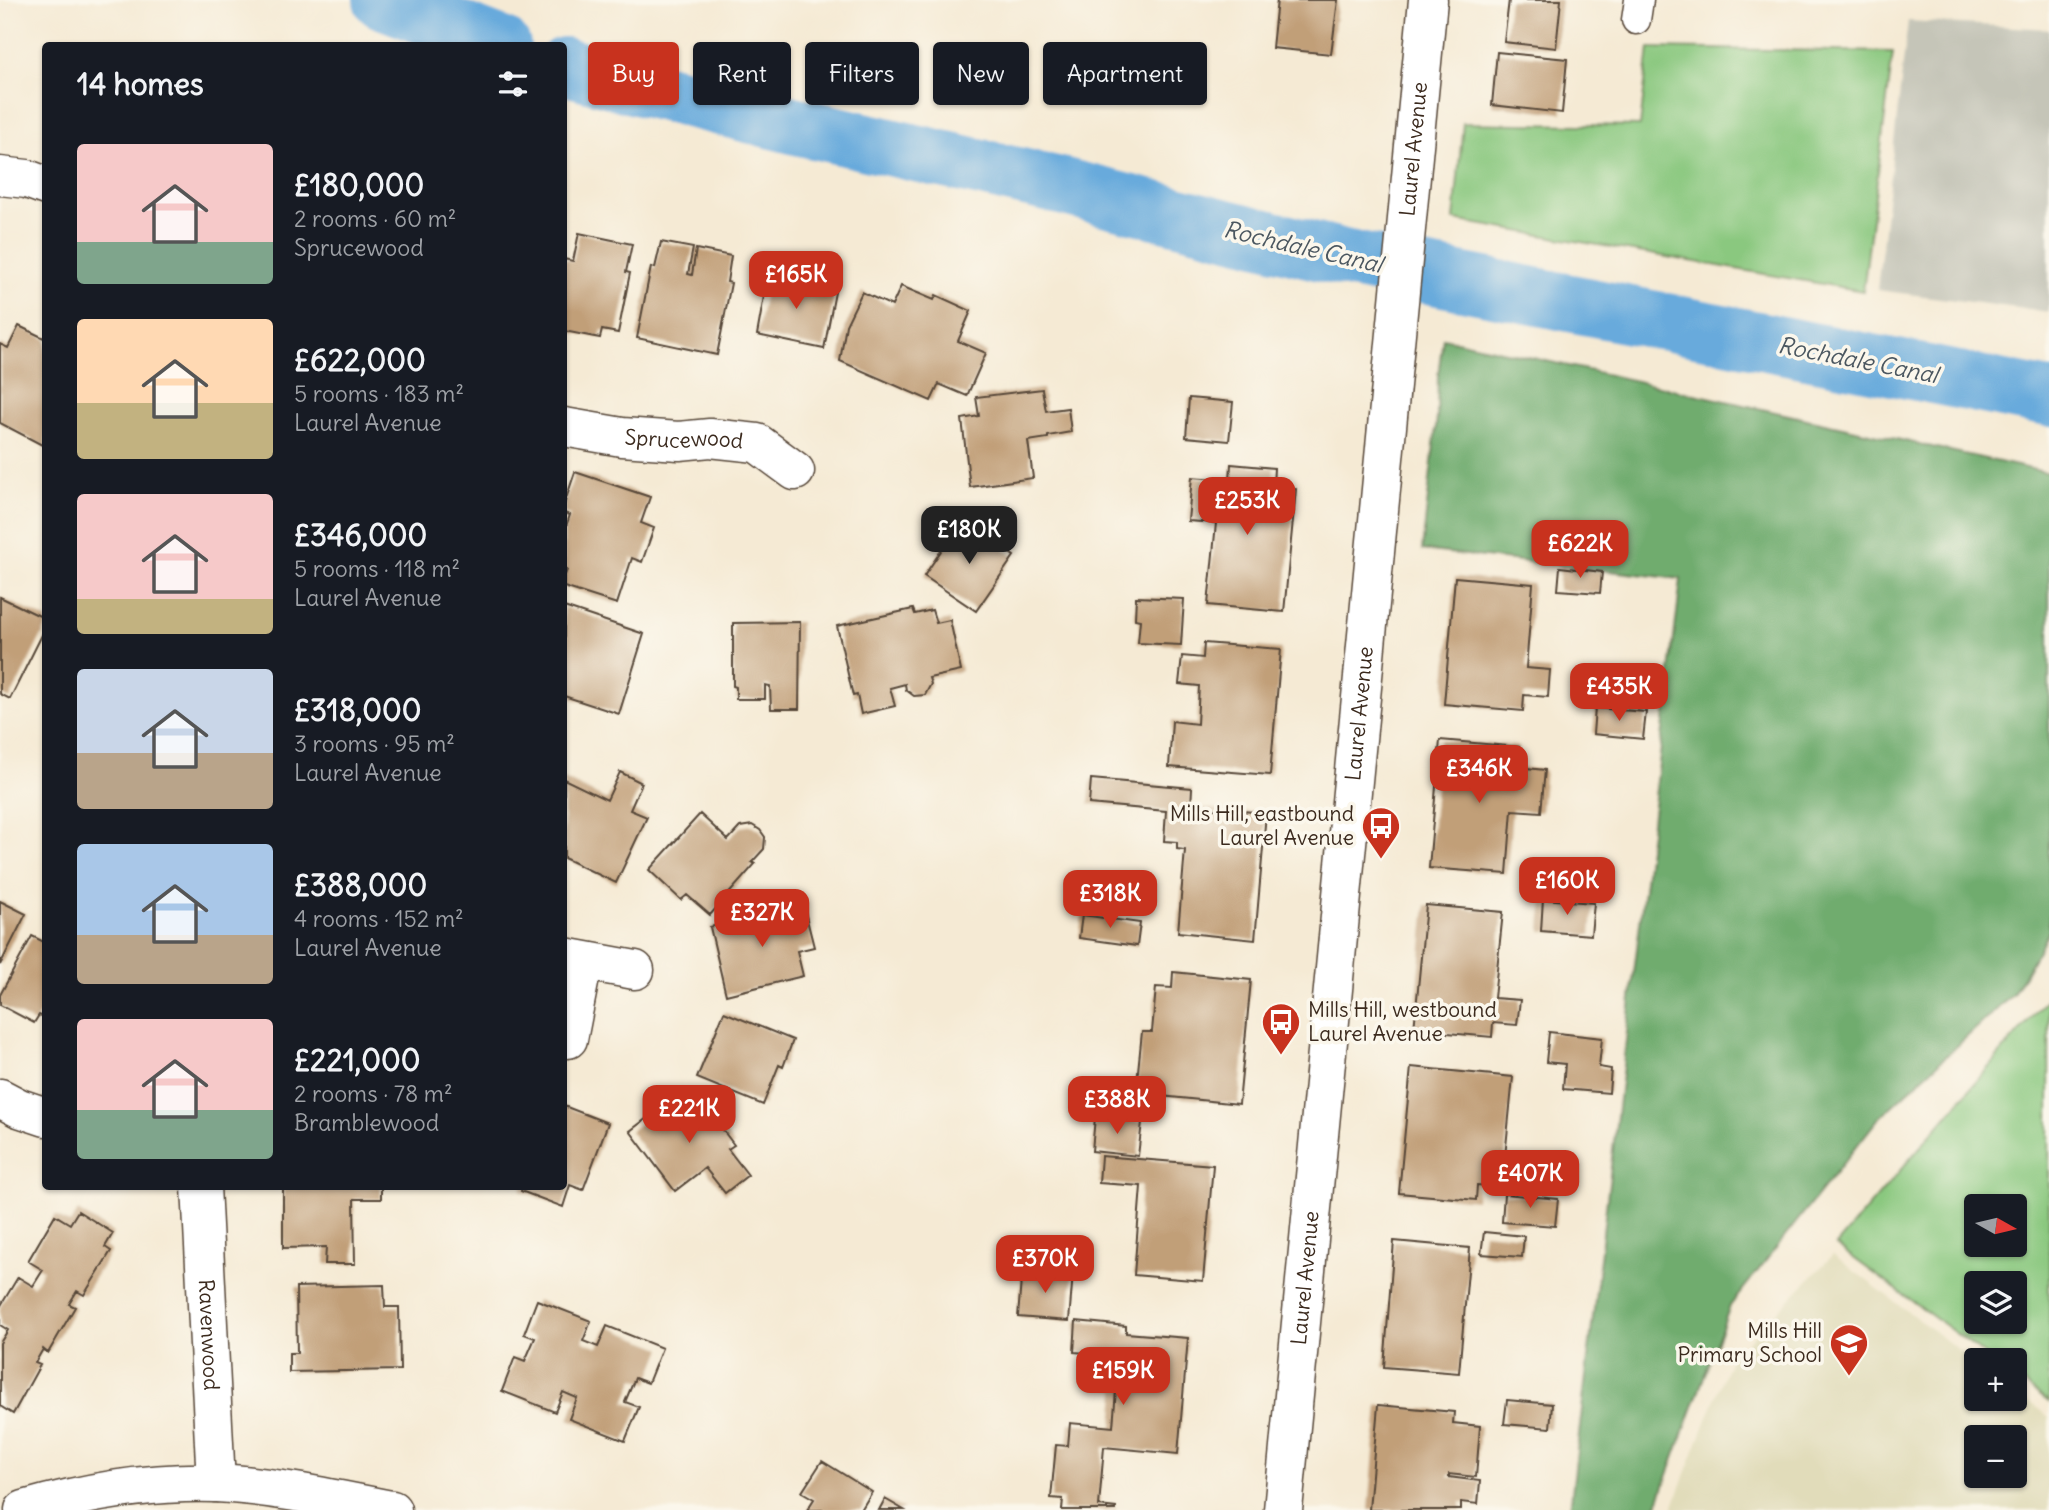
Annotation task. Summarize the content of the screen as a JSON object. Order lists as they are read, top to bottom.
{
  "streets": {
    "street": ["Laurel Avenue", "Sprucewood", "Ravenwood"]
  },
  "water": ["Rochdale Canal"],
  "places": {
    "bus stop": ["Mills Hill, eastbound Laurel Avenue", "Mills Hill, westbound Laurel Avenue"],
    "school or university": ["Mills Hill Primary School"]
  },
  "north": "right",
  "page": {
    "chip": [
      "Buy",
      "Rent",
      "Filters",
      "New",
      "Apartment"
    ],
    "heading": "14 homes",
    "list": [
      {
        "name": "£180,000",
        "note": "2 rooms · 60 m² · Sprucewood"
      },
      {
        "name": "£622,000",
        "note": "5 rooms · 183 m² · Laurel Avenue"
      },
      {
        "name": "£346,000",
        "note": "5 rooms · 118 m² · Laurel Avenue"
      },
      {
        "name": "£318,000",
        "note": "3 rooms · 95 m² · Laurel Avenue"
      },
      {
        "name": "£388,000",
        "note": "4 rooms · 152 m² · Laurel Avenue"
      },
      {
        "name": "£221,000",
        "note": "2 rooms · 78 m² · Bramblewood"
      }
    ],
    "price": [
      "£165K",
      "£253K",
      "£180K",
      "£622K",
      "£435K",
      "£346K",
      "£160K",
      "£318K",
      "£327K",
      "£388K",
      "£221K",
      "£407K",
      "£370K",
      "£159K"
    ],
    "map_buttons": ["+", "−"]
  }
}
